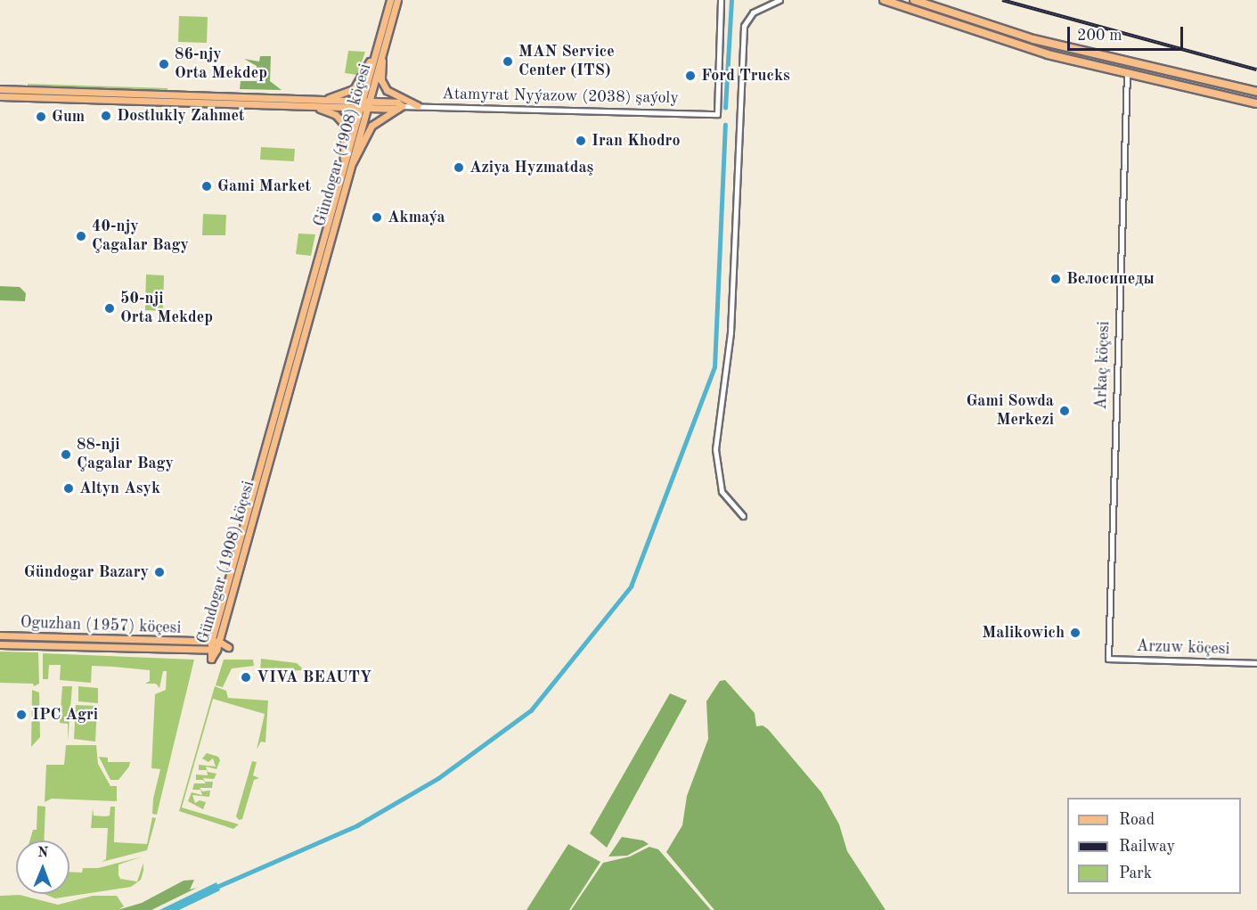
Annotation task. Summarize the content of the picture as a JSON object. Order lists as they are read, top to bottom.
{
  "streets": {
    "main road": ["Atamyrat Nyýazow (2038) şaýoly", "Gündogar (1908) köçesi", "Oguzhan (1957) köçesi"],
    "street": ["Arkaç köçesi", "Arzuw köçesi"]
  },
  "crossings": [
    ["Atamyrat Nyýazow (2038) şaýoly", "Gündogar (1908) köçesi"],
    ["Gündogar (1908) köçesi", "Oguzhan (1957) köçesi"],
    ["Arkaç köçesi", "Arzuw köçesi"]
  ],
  "places": [
    "MAN Service Center (ITS)",
    "86-njy Orta Mekdep",
    "Ford Trucks",
    "Dostlukly Zahmet",
    "Gum",
    "Iran Khodro",
    "Aziya Hyzmatdaş",
    "Gami Market",
    "Аkmaýa",
    "40-njy Çagalar Bagy",
    "Велосипеды",
    "50-nji Orta Mekdep",
    "Gami Sowda Merkezi",
    "88-nji Çagalar Bagy",
    "Altyn Asyk",
    "Gündogar Bazary",
    "Malikowich",
    "VIVA BEAUTY",
    "IPC Agri"
  ],
  "legend": ["Road", "Railway", "Park"],
  "scale_bar": "200 m",
  "north": "top"
}
